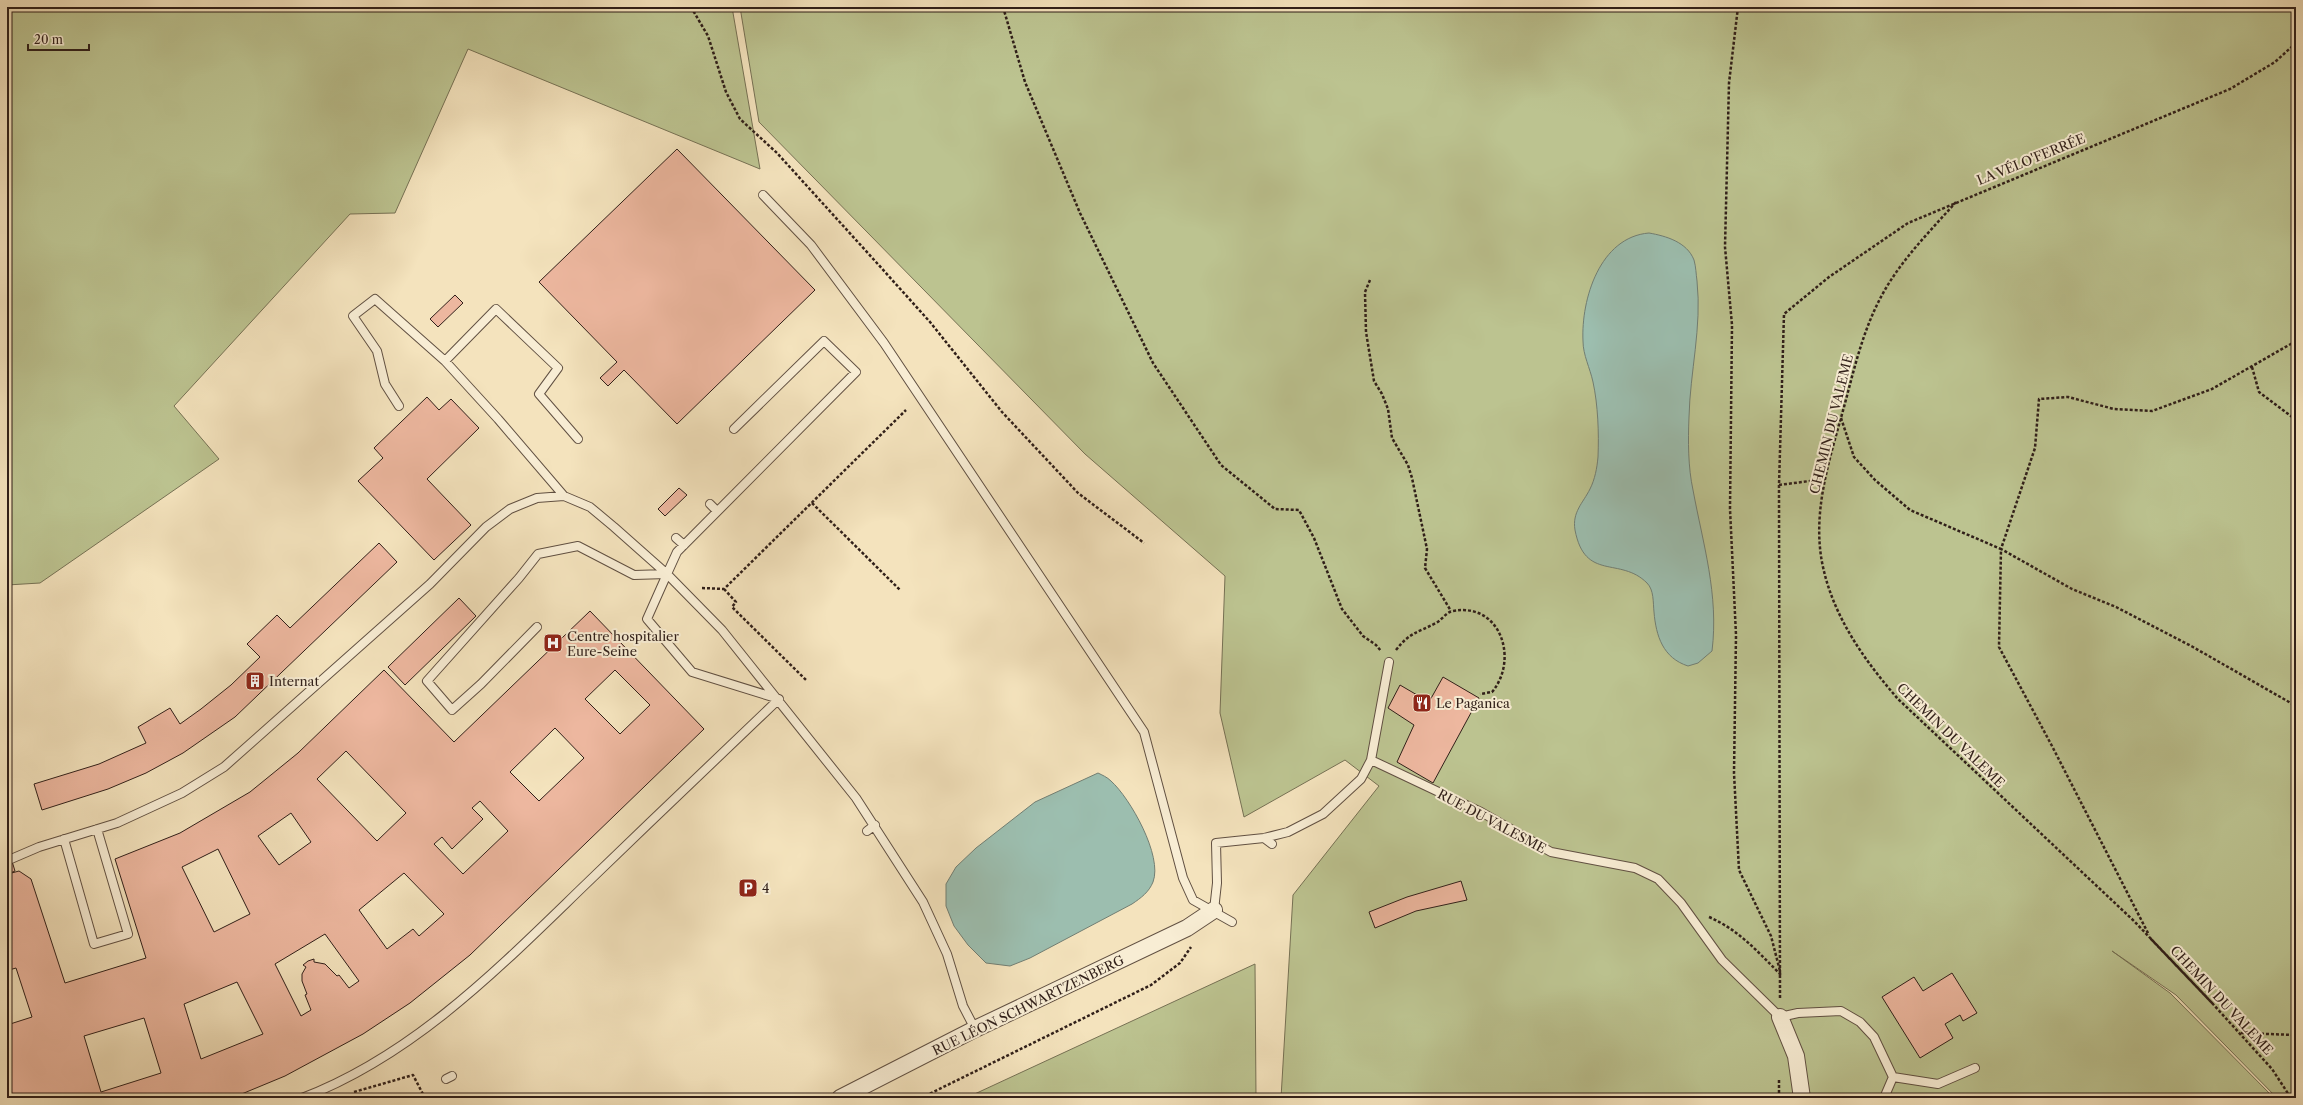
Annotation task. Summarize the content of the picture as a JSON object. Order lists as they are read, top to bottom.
{
  "streets": {
    "street": ["RUE DU VALESME", "RUE LÉON SCHWARTZENBERG"],
    "path": ["LA VÉLO'FERRÉE", "CHEMIN DU VALEME"]
  },
  "crossings": [
    ["LA VÉLO'FERRÉE", "CHEMIN DU VALEME"]
  ],
  "places": {
    "hospital": ["Centre hospitalier Eure-Seine"],
    "building": ["Internat"],
    "restaurant": ["Le Paganica"],
    "parking": ["4"]
  },
  "scale_bar": "20 m"
}
